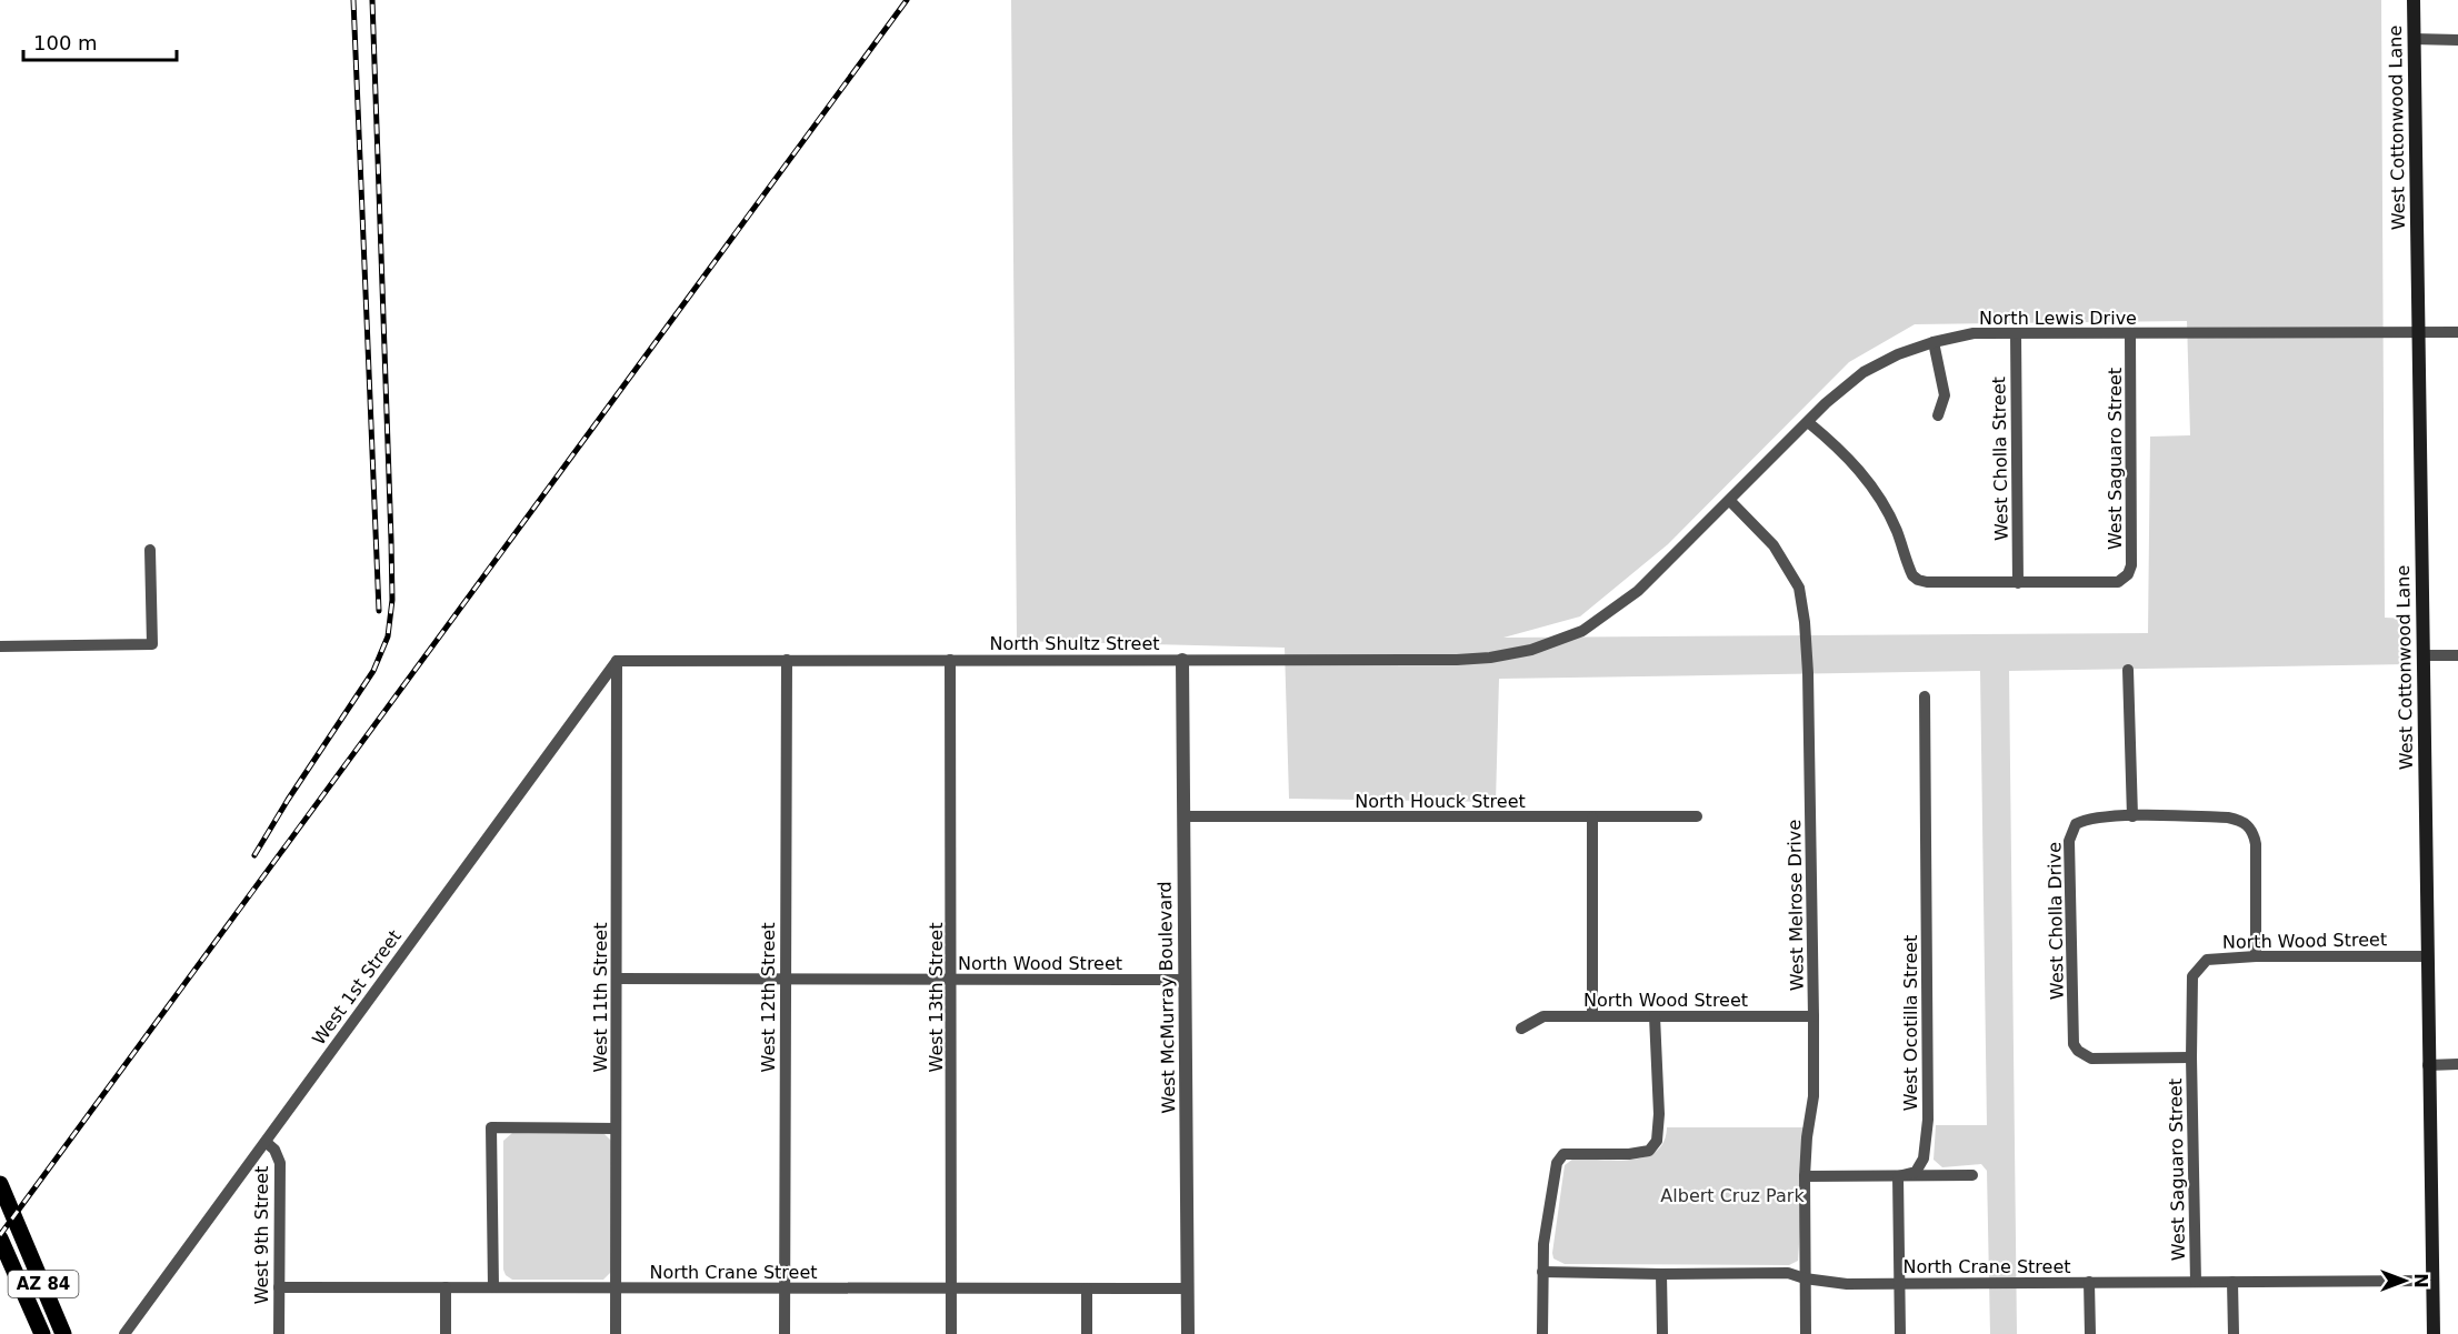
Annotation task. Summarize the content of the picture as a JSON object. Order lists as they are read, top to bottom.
{
  "streets": {
    "main road": ["West Cottonwood Lane", "AZ 84"],
    "street": [
      "North Lewis Drive",
      "West Cholla Street",
      "West Saguaro Street",
      "North Shultz Street",
      "North Houck Street",
      "West Melrose Drive",
      "West Cholla Drive",
      "North Wood Street",
      "West 1st Street",
      "West 11th Street",
      "West 12th Street",
      "West 13th Street",
      "West McMurray Boulevard",
      "West Ocotilla Street",
      "West 9th Street",
      "North Crane Street"
    ]
  },
  "crossings": [
    ["West Cottonwood Lane", "North Lewis Drive"],
    ["West Cottonwood Lane", "North Wood Street"],
    ["West Cottonwood Lane", "North Crane Street"],
    ["North Lewis Drive", "West Cholla Street"],
    ["North Lewis Drive", "West Saguaro Street"],
    ["North Lewis Drive", "North Shultz Street"],
    ["North Lewis Drive", "West Melrose Drive"],
    ["West Cholla Street", "West Saguaro Street"],
    ["West Saguaro Street", "West Cholla Drive"],
    ["West Saguaro Street", "North Wood Street"],
    ["West Saguaro Street", "North Crane Street"],
    ["North Shultz Street", "West 1st Street"],
    ["North Shultz Street", "West 11th Street"],
    ["North Shultz Street", "West 12th Street"],
    ["North Shultz Street", "West 13th Street"],
    ["North Shultz Street", "West McMurray Boulevard"],
    ["North Houck Street", "West McMurray Boulevard"],
    ["West Melrose Drive", "North Wood Street"],
    ["West Melrose Drive", "North Crane Street"],
    ["West Cholla Drive", "North Wood Street"],
    ["North Wood Street", "West 11th Street"],
    ["North Wood Street", "West 12th Street"],
    ["North Wood Street", "West 13th Street"],
    ["North Wood Street", "West McMurray Boulevard"],
    ["West 1st Street", "West 11th Street"],
    ["West 1st Street", "West 9th Street"],
    ["West 11th Street", "North Crane Street"],
    ["West 12th Street", "North Crane Street"],
    ["West 13th Street", "North Crane Street"],
    ["West McMurray Boulevard", "North Crane Street"],
    ["West 9th Street", "North Crane Street"]
  ],
  "parks": ["Albert Cruz Park"],
  "scale_bar": "100 m",
  "north": "right"
}
